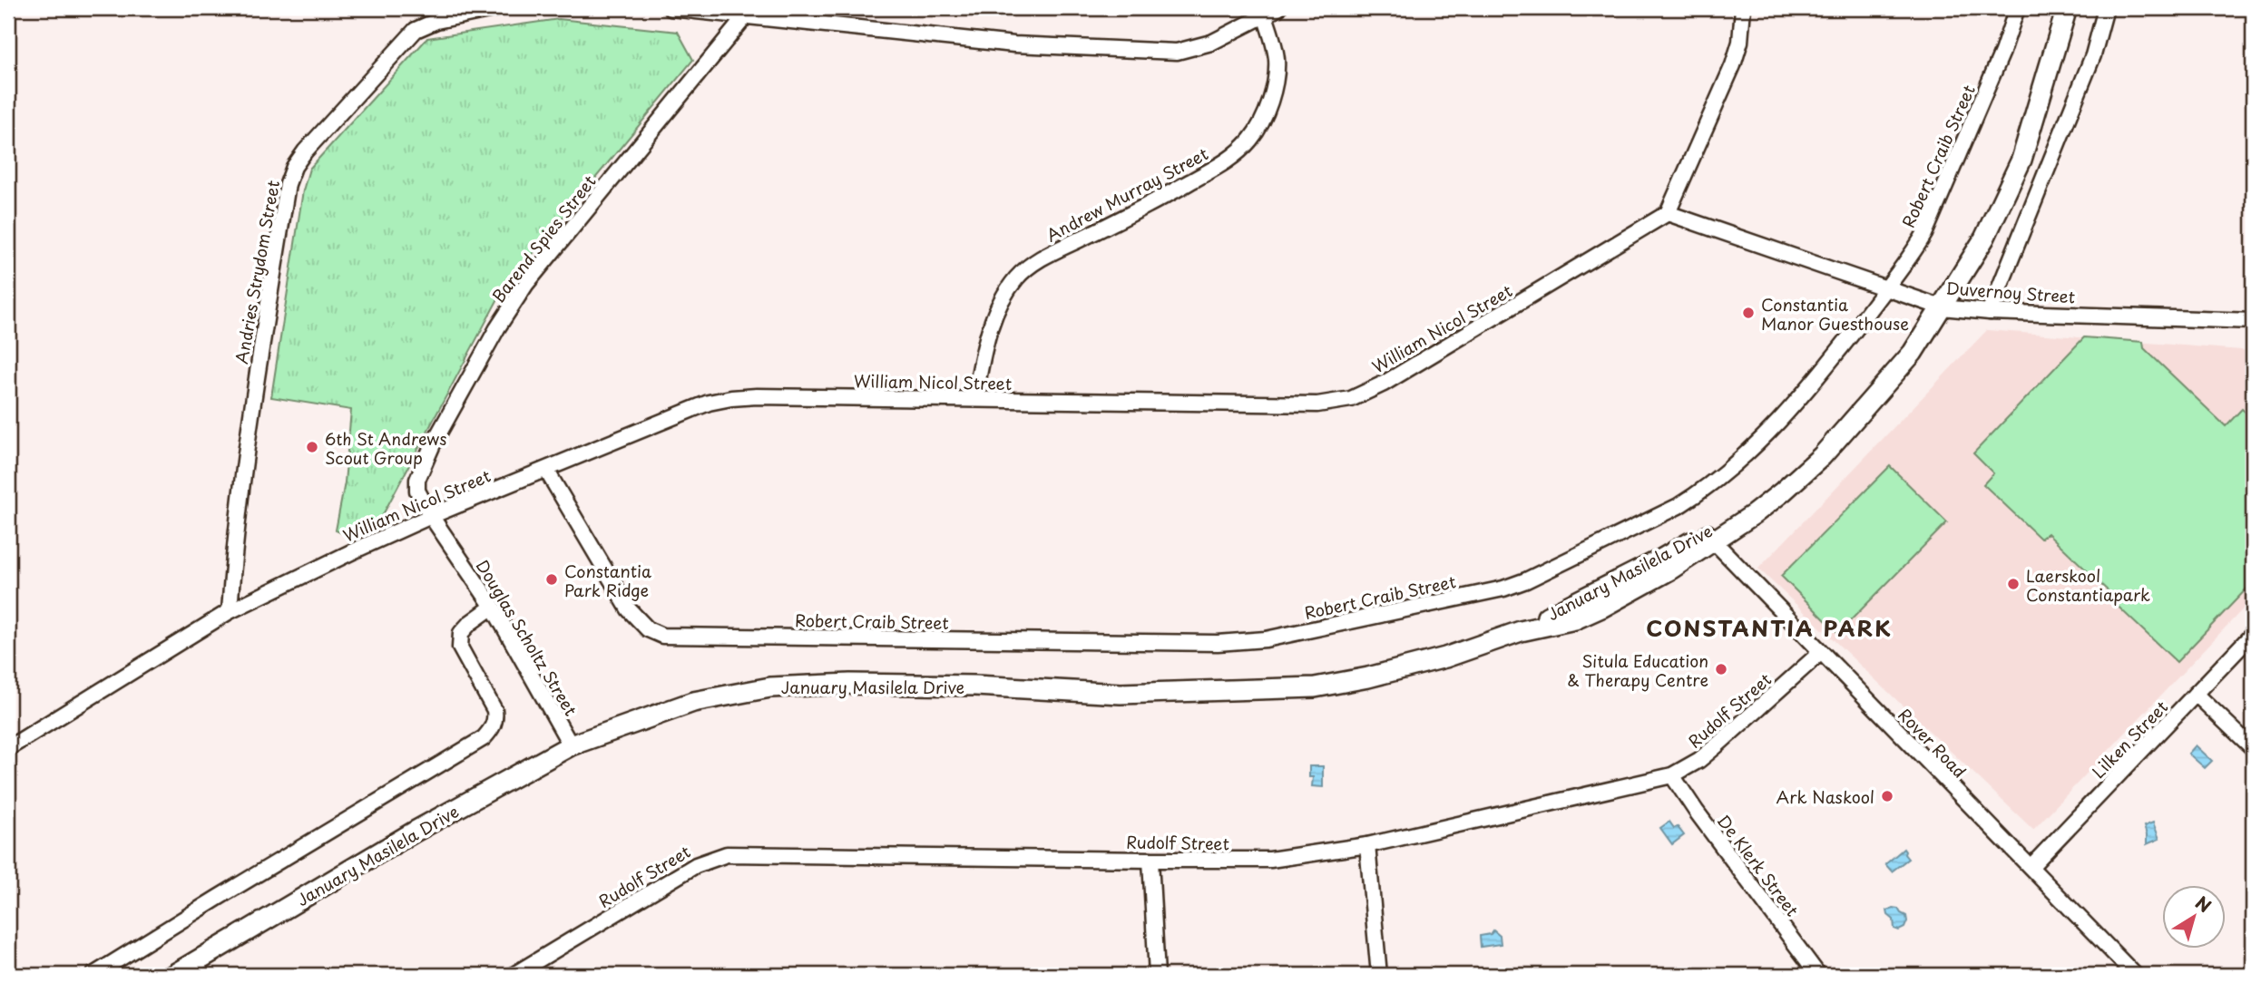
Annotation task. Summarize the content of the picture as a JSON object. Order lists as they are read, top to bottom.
{
  "streets": {
    "main road": ["January Masilela Drive"],
    "street": [
      "Robert Craib Street",
      "Andrew Murray Street",
      "Barend Spies Street",
      "Andries Strydom Street",
      "Duvernoy Street",
      "William Nicol Street",
      "Douglas Scholtz Street",
      "Rudolf Street",
      "Lilken Street",
      "Rover Road",
      "De Klerk Street"
    ]
  },
  "crossings": [
    ["Robert Craib Street", "Duvernoy Street"],
    ["Robert Craib Street", "William Nicol Street"],
    ["Andrew Murray Street", "William Nicol Street"],
    ["Barend Spies Street", "William Nicol Street"],
    ["Barend Spies Street", "Douglas Scholtz Street"],
    ["Andries Strydom Street", "William Nicol Street"],
    ["Duvernoy Street", "William Nicol Street"],
    ["Duvernoy Street", "January Masilela Drive"],
    ["William Nicol Street", "Douglas Scholtz Street"],
    ["January Masilela Drive", "Douglas Scholtz Street"],
    ["January Masilela Drive", "Rover Road"],
    ["Rudolf Street", "Rover Road"],
    ["Rudolf Street", "De Klerk Street"],
    ["Lilken Street", "Rover Road"]
  ],
  "districts": ["CONSTANTIA PARK"],
  "places": [
    "Constantia Manor Guesthouse",
    "6th St Andrews Scout Group",
    "Constantia Park Ridge",
    "Laerskool Constantiapark",
    "Situla Education & Therapy Centre",
    "Ark Naskool"
  ],
  "north": "top right"
}
